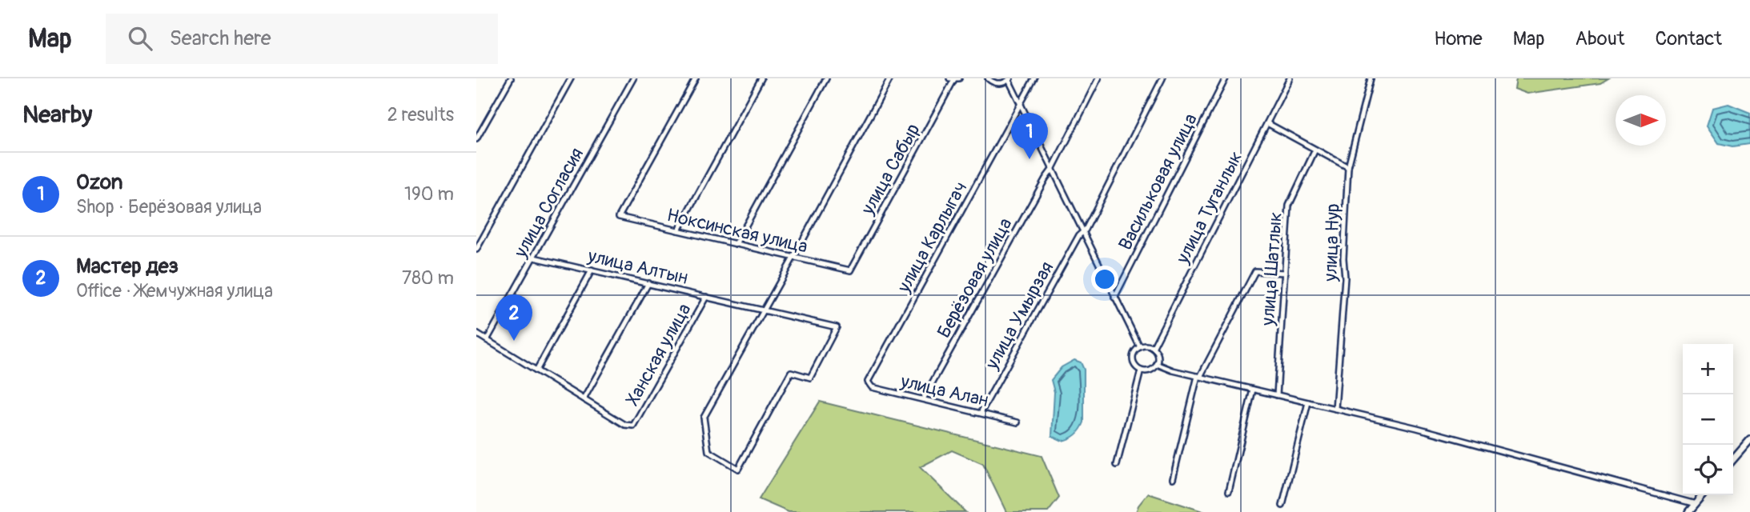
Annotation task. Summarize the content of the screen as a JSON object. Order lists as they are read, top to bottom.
{
  "streets": {
    "street": [
      "улица Сабыр",
      "Васильковая улица",
      "улица Согласия",
      "улица Туганлык",
      "Ноксинская улица",
      "улица Карлыгач",
      "улица Нур",
      "улица Алтын",
      "улица Шатлык",
      "Берёзовая улица",
      "улица Умырзая",
      "Ханская улица",
      "улица Алан"
    ]
  },
  "crossings": [
    ["улица Сабыр", "Ноксинская улица"],
    ["улица Согласия", "улица Алтын"],
    ["улица Карлыгач", "улица Алан"],
    ["улица Алтын", "Ханская улица"],
    ["Берёзовая улица", "улица Алан"],
    ["улица Умырзая", "улица Алан"]
  ],
  "north": "right",
  "page": {
    "header": "Map",
    "search": "Search here",
    "nav": [
      "Home",
      "Map",
      "About",
      "Contact"
    ],
    "heading": ["Nearby", "2 results"],
    "pins": ["1", "2"],
    "list": [
      {
        "mark": "1",
        "name": "Ozon",
        "note": "Shop · Берёзовая улица",
        "value": "190 m"
      },
      {
        "mark": "2",
        "name": "Мастер дез",
        "note": "Office · Жемчужная улица",
        "value": "780 m"
      }
    ],
    "map_buttons": ["+", "−"]
  }
}
